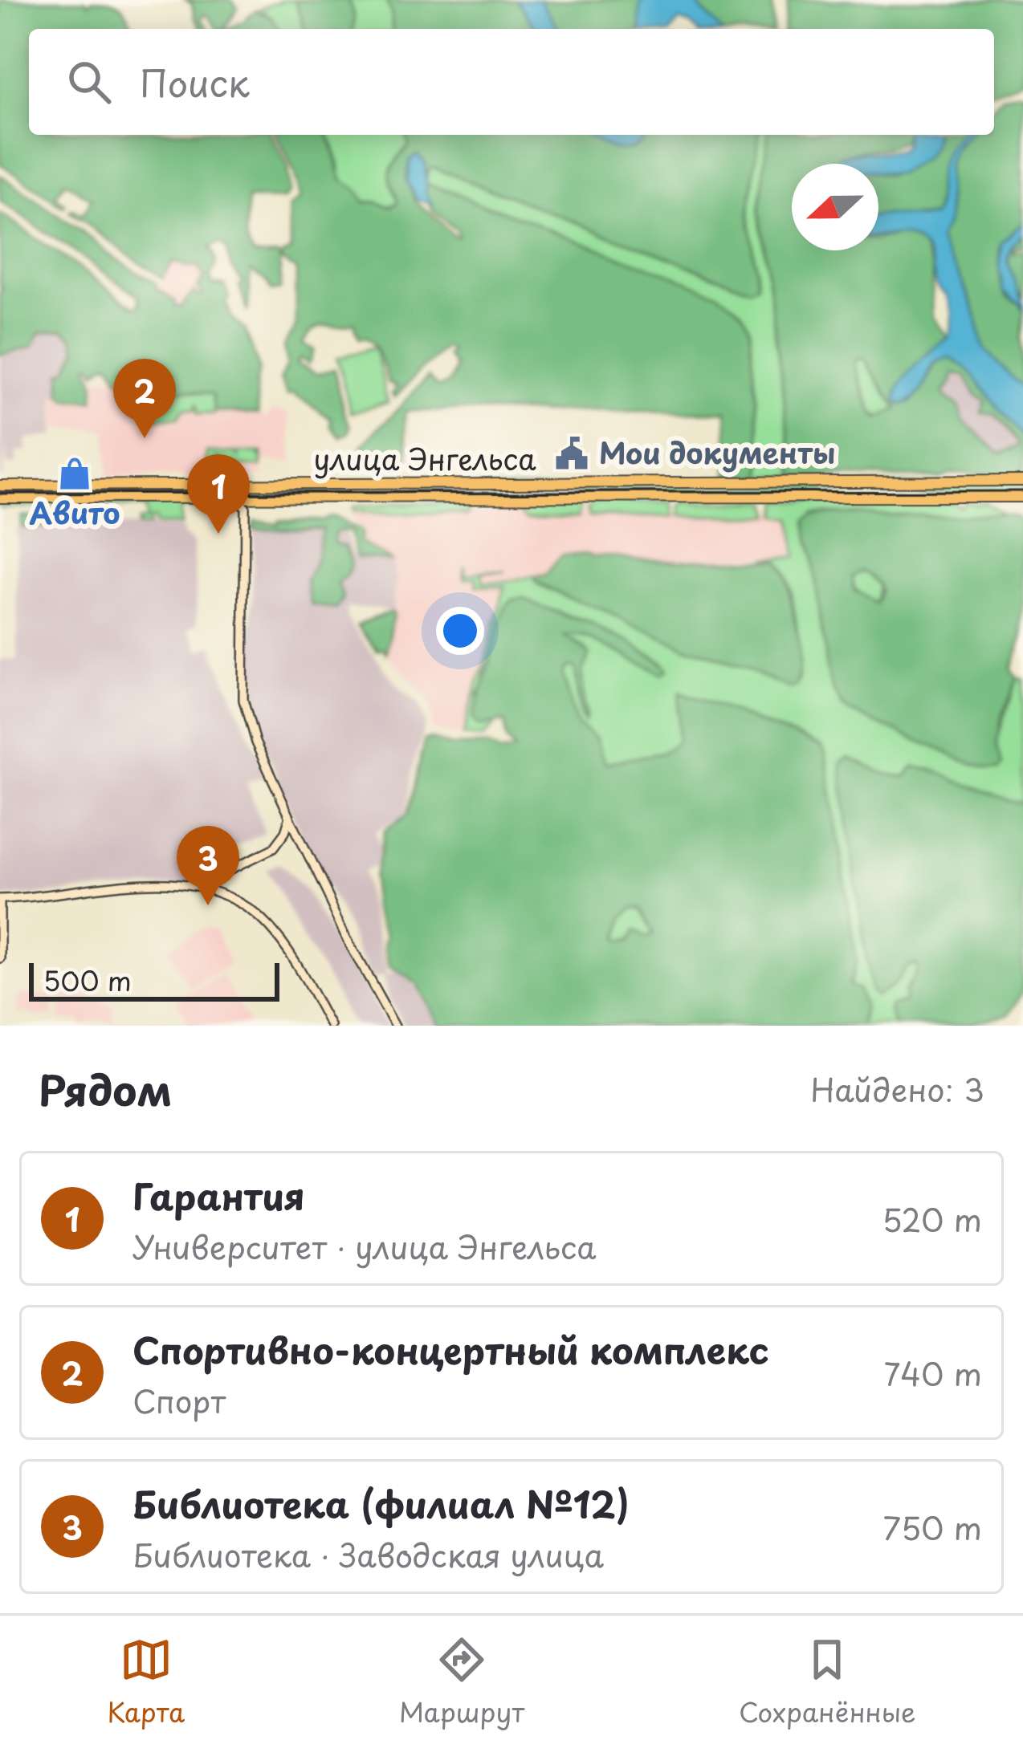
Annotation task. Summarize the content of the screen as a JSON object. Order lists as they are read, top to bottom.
{
  "streets": {
    "main road": ["улица Энгельса"]
  },
  "places": {
    "public building": ["Мои документы"],
    "shop": ["Авито"]
  },
  "scale_bar": "500 m",
  "north": "left",
  "page": {
    "search": "Поиск",
    "pins": ["2", "1", "3"],
    "scale": "500 m",
    "heading": ["Рядом", "Найдено: 3"],
    "list": [
      {
        "mark": "1",
        "name": "Гарантия",
        "note": "Университет · улица Энгельса",
        "value": "520 m"
      },
      {
        "mark": "2",
        "name": "Спортивно-концертный комплекс",
        "note": "Спорт",
        "value": "740 m"
      },
      {
        "mark": "3",
        "name": "Библиотека (филиал №12)",
        "note": "Библиотека · Заводская улица",
        "value": "750 m"
      }
    ],
    "nav": ["Карта", "Маршрут", "Сохранённые"]
  }
}
